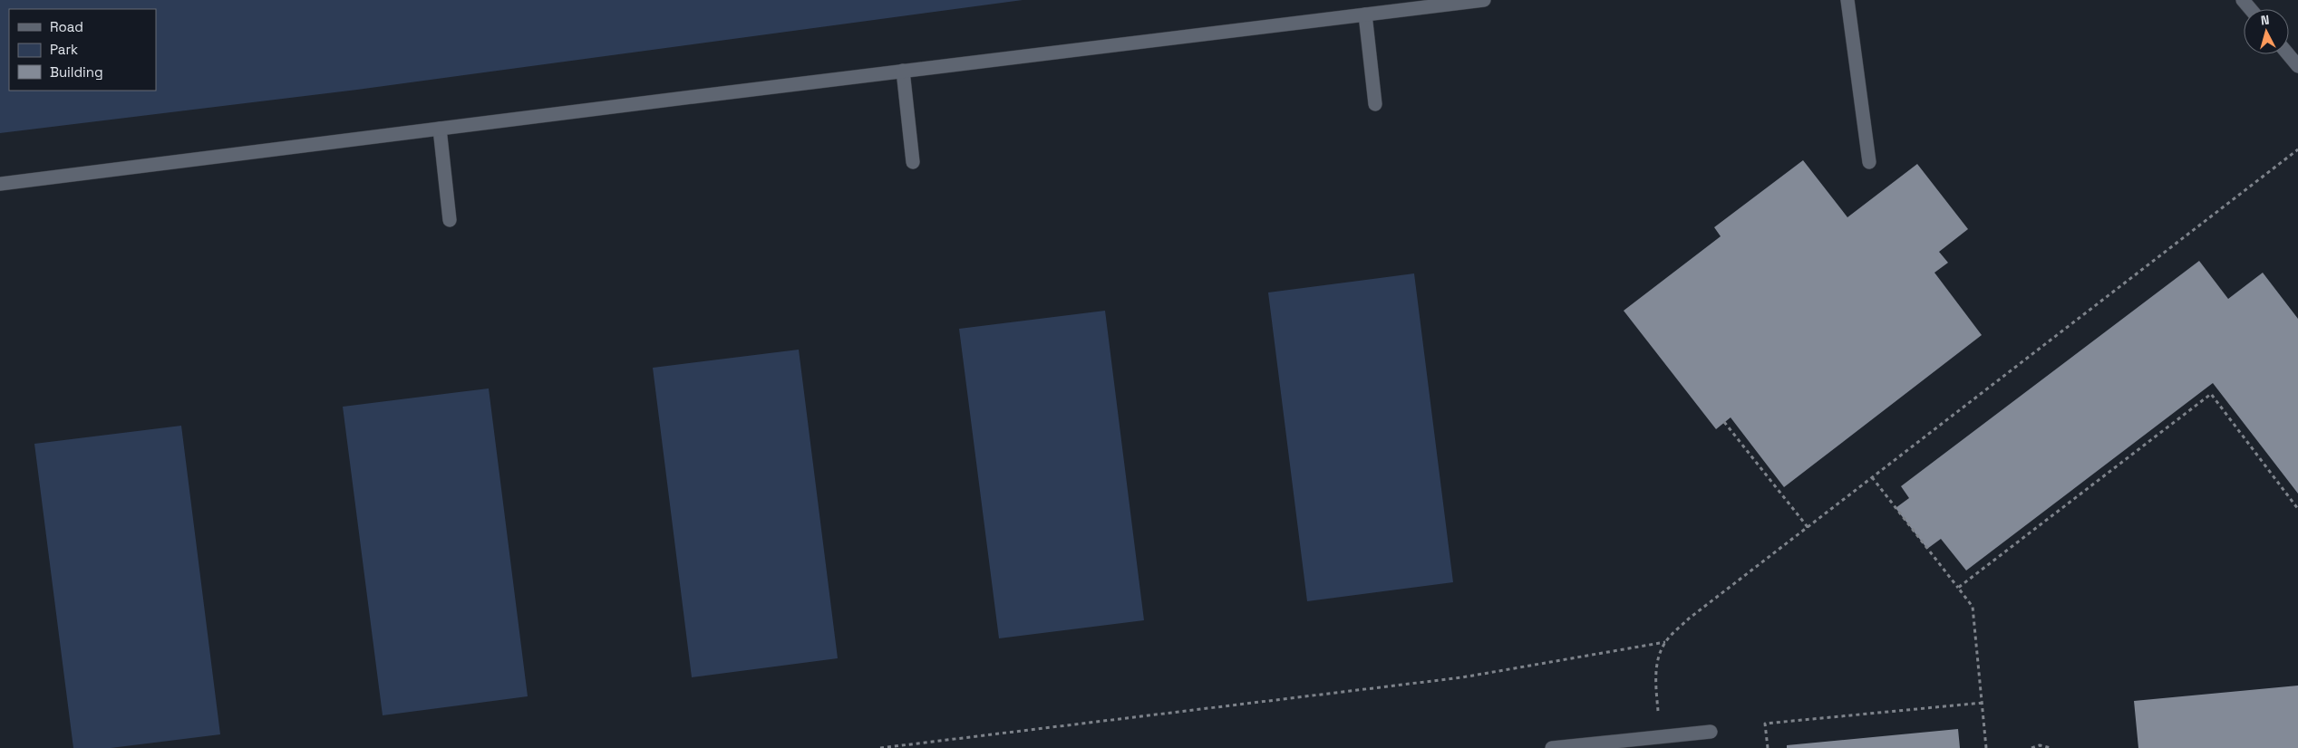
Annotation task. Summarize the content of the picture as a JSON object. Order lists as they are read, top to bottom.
{
  "legend": ["Road", "Park", "Building"],
  "north": "top"
}
